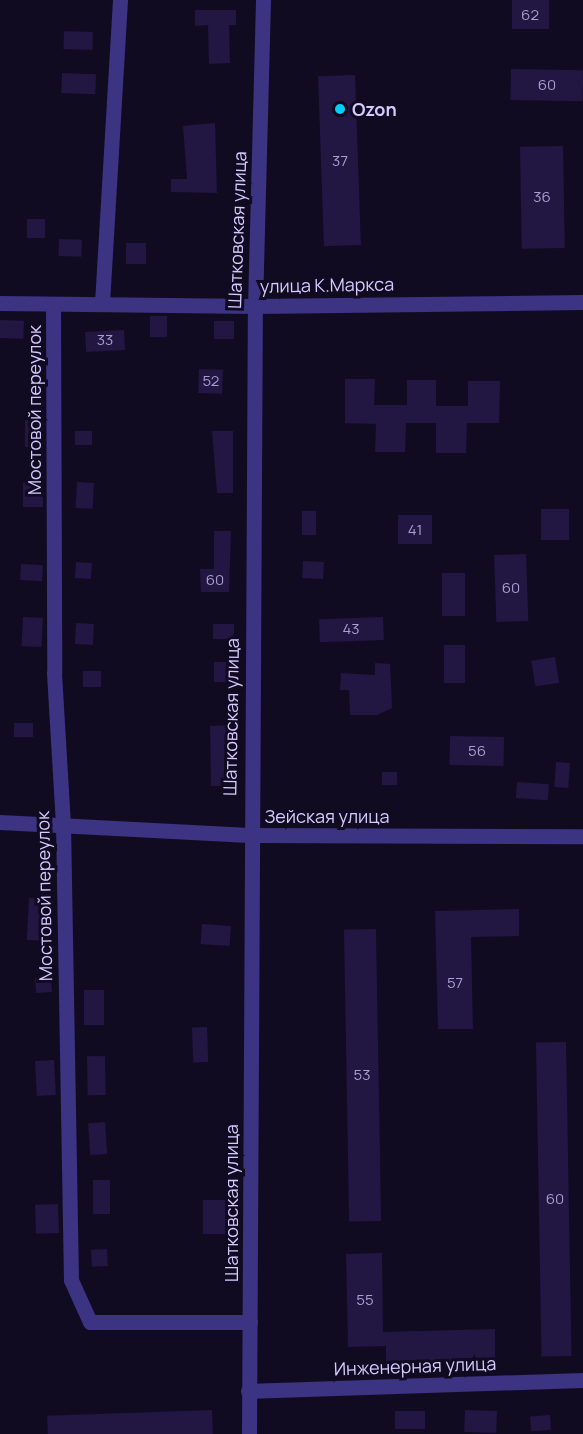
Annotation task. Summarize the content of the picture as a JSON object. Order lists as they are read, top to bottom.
{
  "streets": {
    "street": [
      "Шатковская улица",
      "улица К.Маркса",
      "Мостовой переулок",
      "Зейская улица",
      "Инженерная улица"
    ]
  },
  "crossings": [
    ["Шатковская улица", "улица К.Маркса"],
    ["Шатковская улица", "Мостовой переулок"],
    ["Шатковская улица", "Зейская улица"],
    ["Шатковская улица", "Инженерная улица"],
    ["улица К.Маркса", "Мостовой переулок"],
    ["Мостовой переулок", "Зейская улица"]
  ],
  "places": ["Ozon"],
  "house_numbers": [
    "62",
    "60",
    "37",
    "36",
    "33",
    "52",
    "41",
    "60",
    "60",
    "43",
    "56",
    "57",
    "53",
    "60",
    "55"
  ]
}
